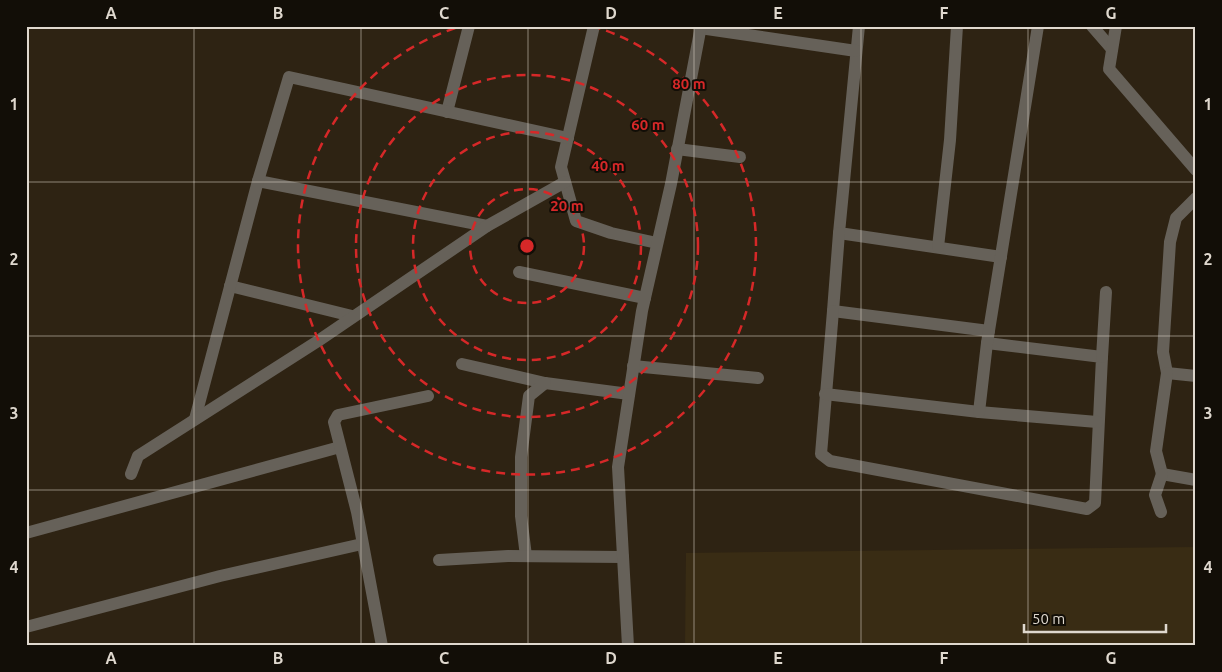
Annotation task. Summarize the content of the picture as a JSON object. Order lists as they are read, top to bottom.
{
  "scale_bar": "50 m",
  "grid": {
    "columns": [
      "A",
      "B",
      "C",
      "D",
      "E",
      "F",
      "G"
    ],
    "rows": [
      "1",
      "2",
      "3",
      "4"
    ]
  },
  "rings": [
    "80 m",
    "60 m",
    "40 m",
    "20 m"
  ]
}
